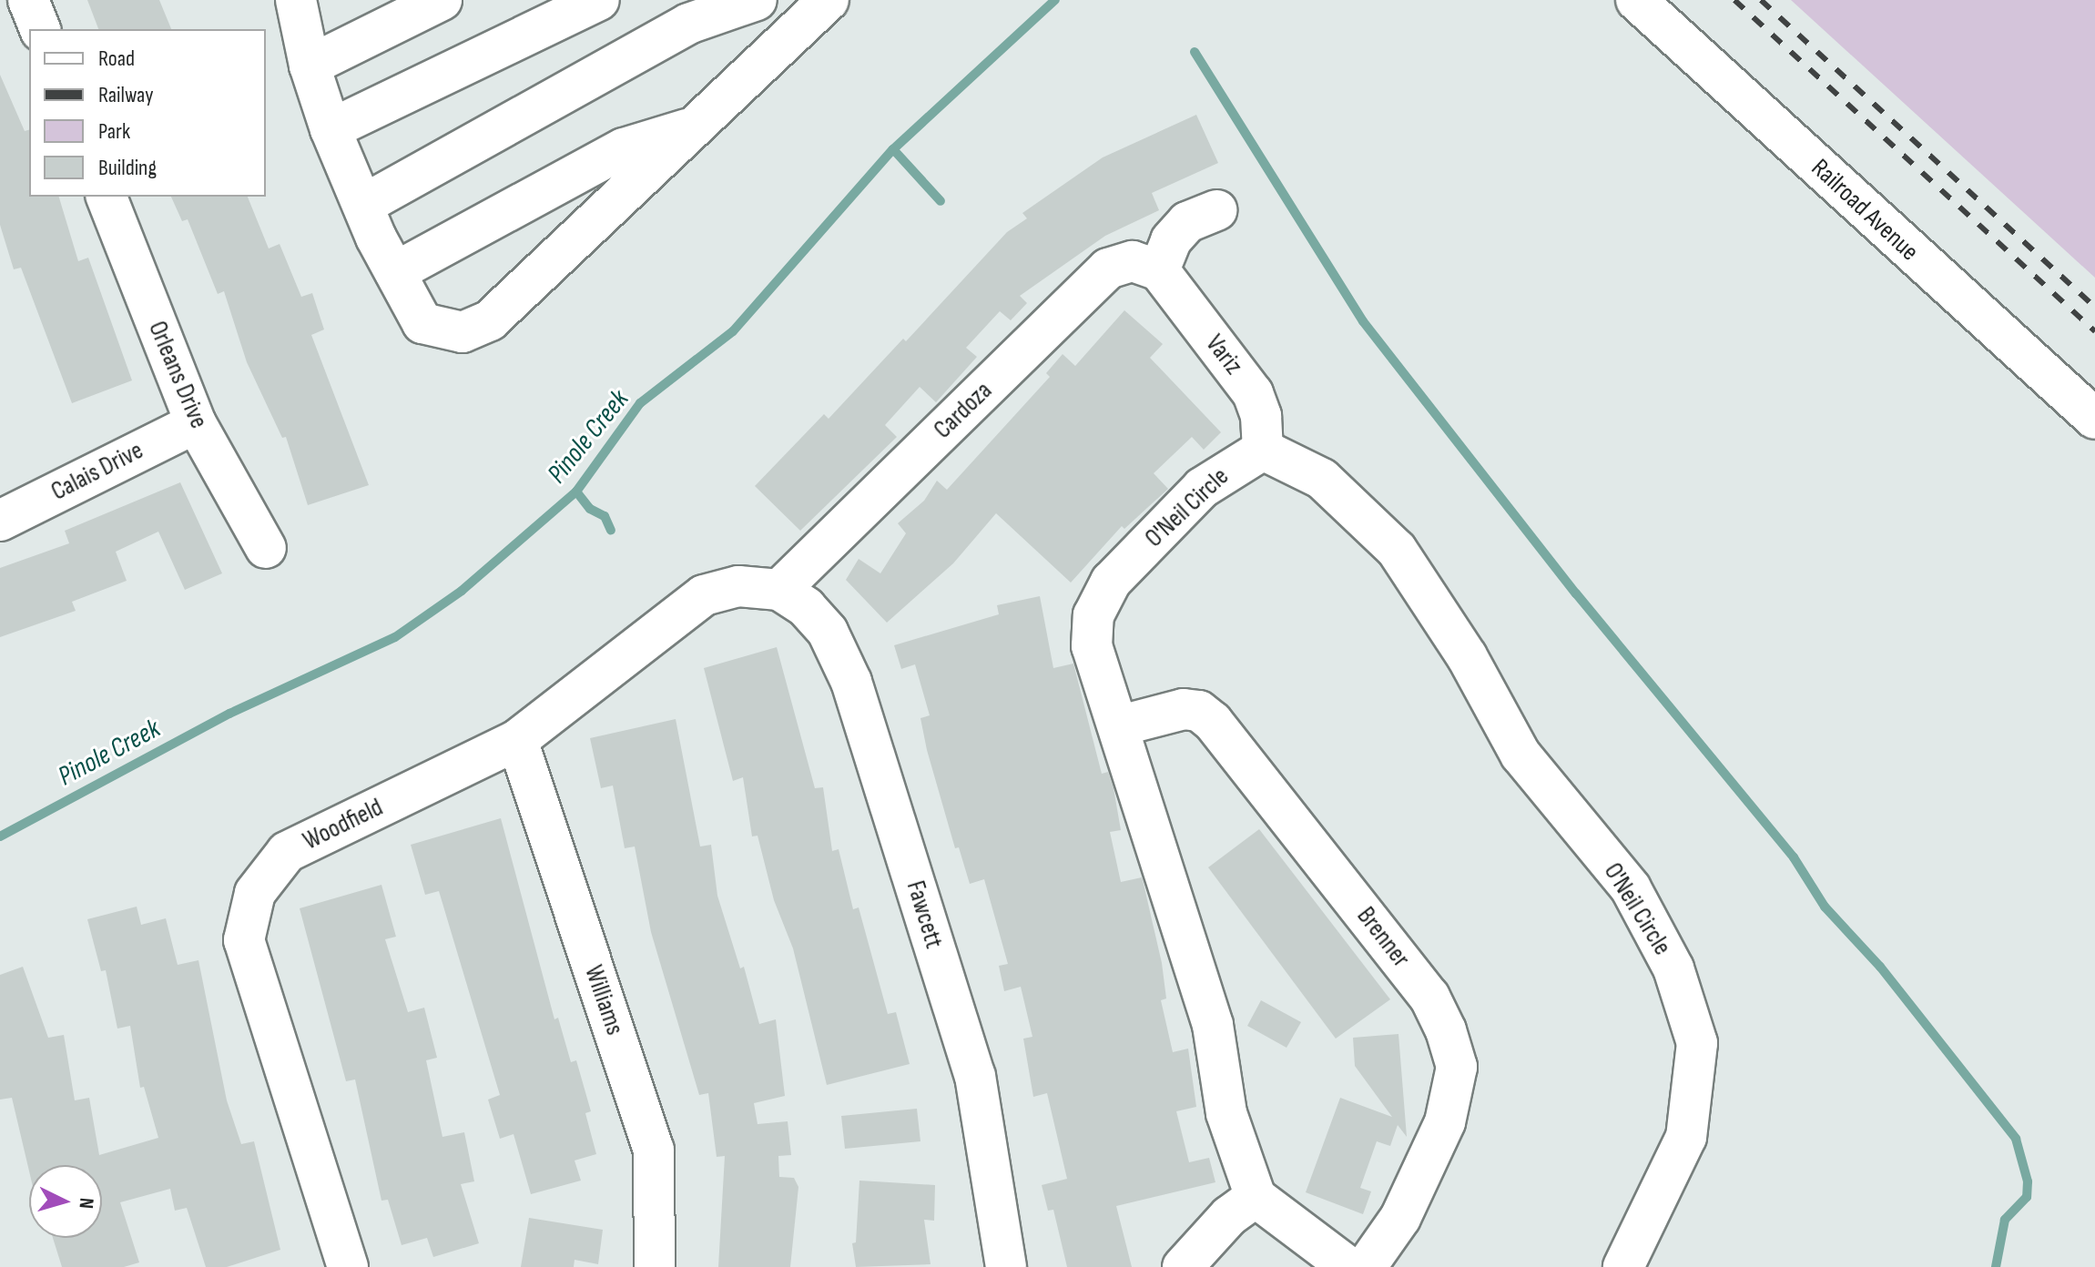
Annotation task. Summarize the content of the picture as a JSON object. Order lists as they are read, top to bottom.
{
  "streets": {
    "street": [
      "Railroad Avenue",
      "Variz",
      "Orleans Drive",
      "Cardoza",
      "Calais Drive",
      "O'Neil Circle",
      "Woodfield",
      "Fawcett",
      "Brenner",
      "Williams"
    ]
  },
  "crossings": [
    ["Variz", "Cardoza"],
    ["Variz", "O'Neil Circle"],
    ["Orleans Drive", "Calais Drive"],
    ["Cardoza", "Woodfield"],
    ["Cardoza", "Fawcett"],
    ["O'Neil Circle", "Brenner"],
    ["Woodfield", "Fawcett"],
    ["Woodfield", "Williams"]
  ],
  "water": ["Pinole Creek"],
  "legend": [
    "Road",
    "Railway",
    "Park",
    "Building"
  ],
  "north": "right"
}
